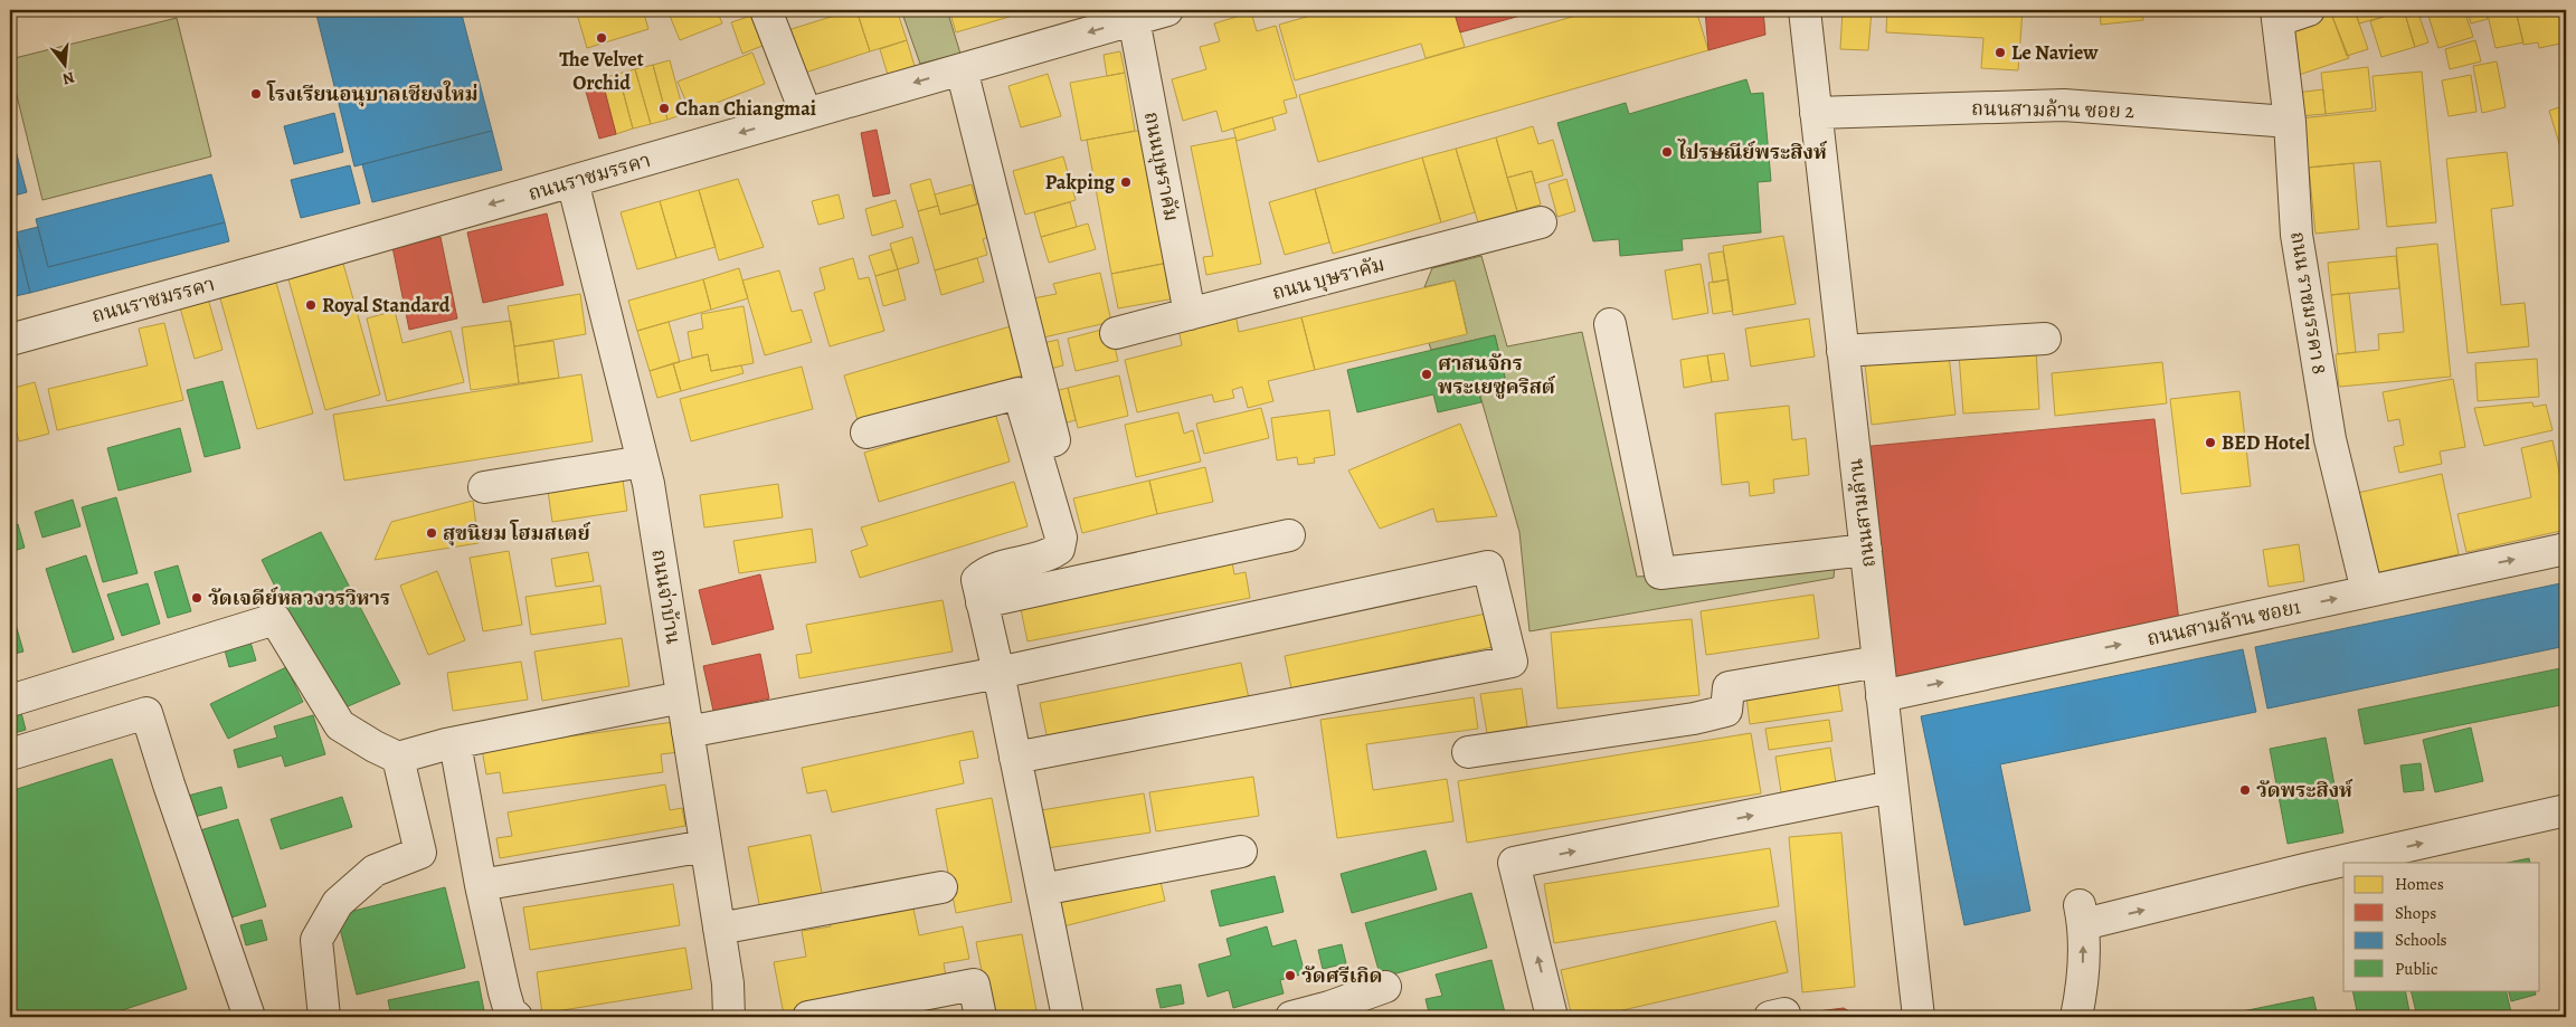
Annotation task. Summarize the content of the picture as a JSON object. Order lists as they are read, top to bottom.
{
  "streets": {
    "street": [
      "ถนนสามล้าน ซอย 2",
      "ถนนบุษราคัม",
      "ถนนราชมรรคา",
      "ถนน บุษราคัม",
      "ถนน ราชมรรคา 8",
      "ถนนสามล้าน",
      "ถนนจ่าบ้าน",
      "ถนนสามล้าน ซอย1"
    ]
  },
  "crossings": [
    ["ถนนสามล้าน ซอย 2", "ถนน ราชมรรคา 8"],
    ["ถนนสามล้าน ซอย 2", "ถนนสามล้าน"],
    ["ถนนบุษราคัม", "ถนนราชมรรคา"],
    ["ถนนบุษราคัม", "ถนน บุษราคัม"],
    ["ถนนราชมรรคา", "ถนนจ่าบ้าน"],
    ["ถนน ราชมรรคา 8", "ถนนสามล้าน ซอย1"],
    ["ถนนสามล้าน", "ถนนสามล้าน ซอย1"]
  ],
  "one_way": ["ถนนราชมรรคา", "ถนนสามล้าน ซอย1"],
  "places": [
    "The Velvet Orchid",
    "Le Naview",
    "โรงเรียนอนุบาลเชียงใหม่",
    "Chan Chiangmai",
    "ไปรษณีย์พระสิงห์",
    "Pakping",
    "Royal Standard",
    "ศาสนจักร พระเยซูคริสต์",
    "BED Hotel",
    "สุขนิยม โฮมสเตย์",
    "วัดเจดีย์หลวงวรวิหาร",
    "วัดพระสิงห์",
    "วัดศรีเกิด"
  ],
  "legend": [
    "Homes",
    "Shops",
    "Schools",
    "Public"
  ],
  "north": "bottom"
}
